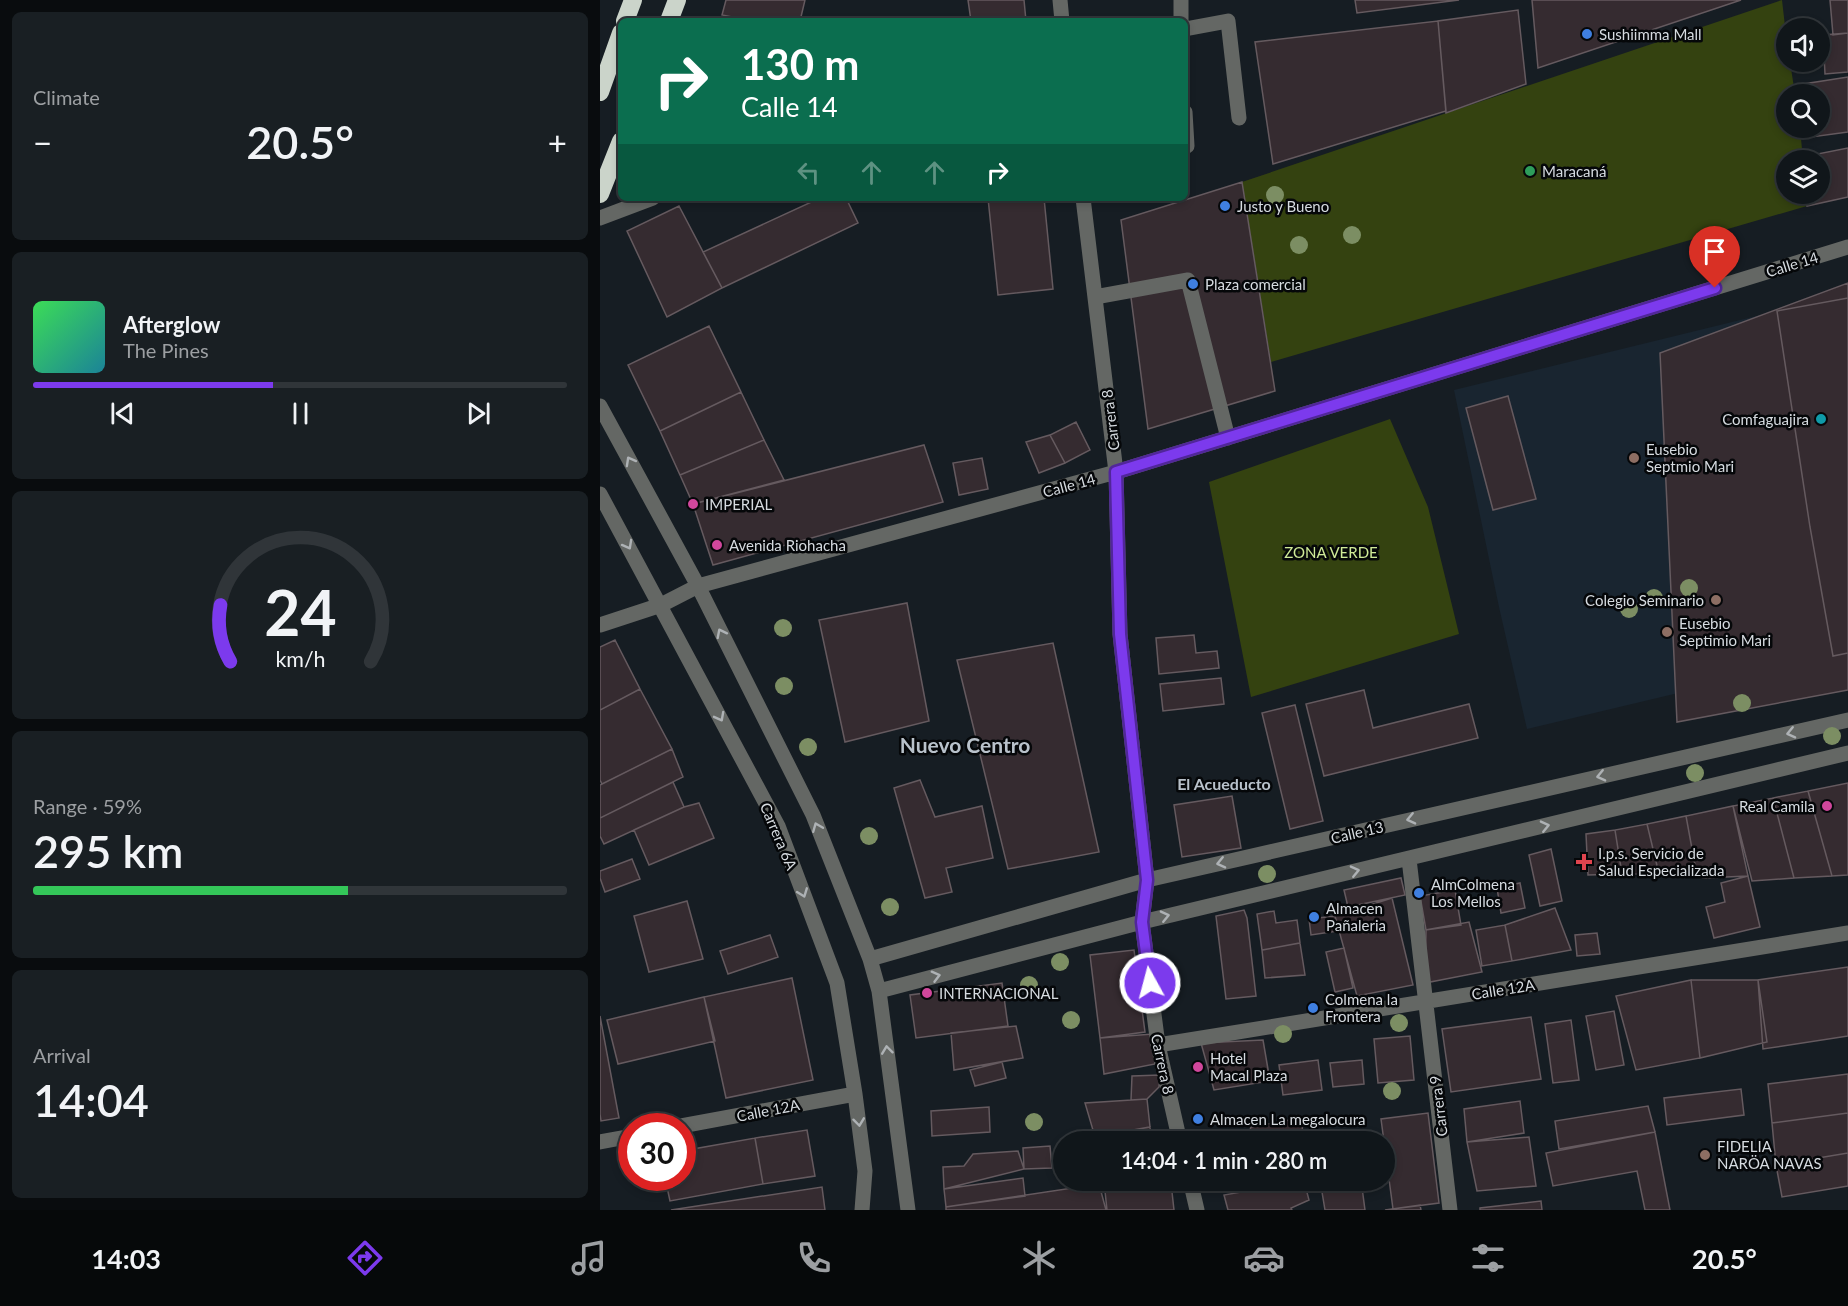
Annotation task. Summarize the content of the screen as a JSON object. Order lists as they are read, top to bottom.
{
  "streets": {
    "street": [
      "Calle 14",
      "Carrera 8",
      "Calle 13",
      "Carrera 6A",
      "Calle 12A",
      "Carrera 9"
    ]
  },
  "crossings": [
    ["Calle 14", "Carrera 8"],
    ["Calle 14", "Carrera 6A"],
    ["Carrera 8", "Calle 13"],
    ["Carrera 8", "Calle 12A"],
    ["Carrera 6A", "Calle 12A"],
    ["Calle 12A", "Carrera 9"]
  ],
  "districts": ["Nuevo Centro", "El Acueducto"],
  "parks": ["ZONA VERDE"],
  "places": {
    "other": [
      "Sushiimma Mall",
      "Maracaná",
      "Justo y Bueno",
      "Plaza comercial",
      "Comfaguajira",
      "Eusebio Septmio Mari",
      "IMPERIAL",
      "Avenida Riohacha",
      "Colegio Seminario",
      "Eusebio Septimio Mari",
      "Real Camila",
      "AlmColmena Los Mellos",
      "Almacen Pañaleria",
      "INTERNACIONAL",
      "Colmena la Frontera",
      "Hotel Macal Plaza",
      "Almacen La megalocura",
      "FIDELIA NARÖA NAVAS"
    ],
    "health": ["I.p.s. Servicio de Salud Especializada"]
  },
  "page": {
    "tile": [
      "Climate",
      ["Range · 59%", "295 km"],
      ["Arrival", "14:04"]
    ],
    "turn": ["130 m", "Calle 14"],
    "heat": ["−", "20.5°", "+"],
    "song": ["Afterglow", "The Pines"],
    "limit": "30",
    "trip": "14:04 · 1 min · 280 m",
    "tabs": ["14:03", "20.5°"],
    "gauge": ["24", "km/h"]
  }
}
